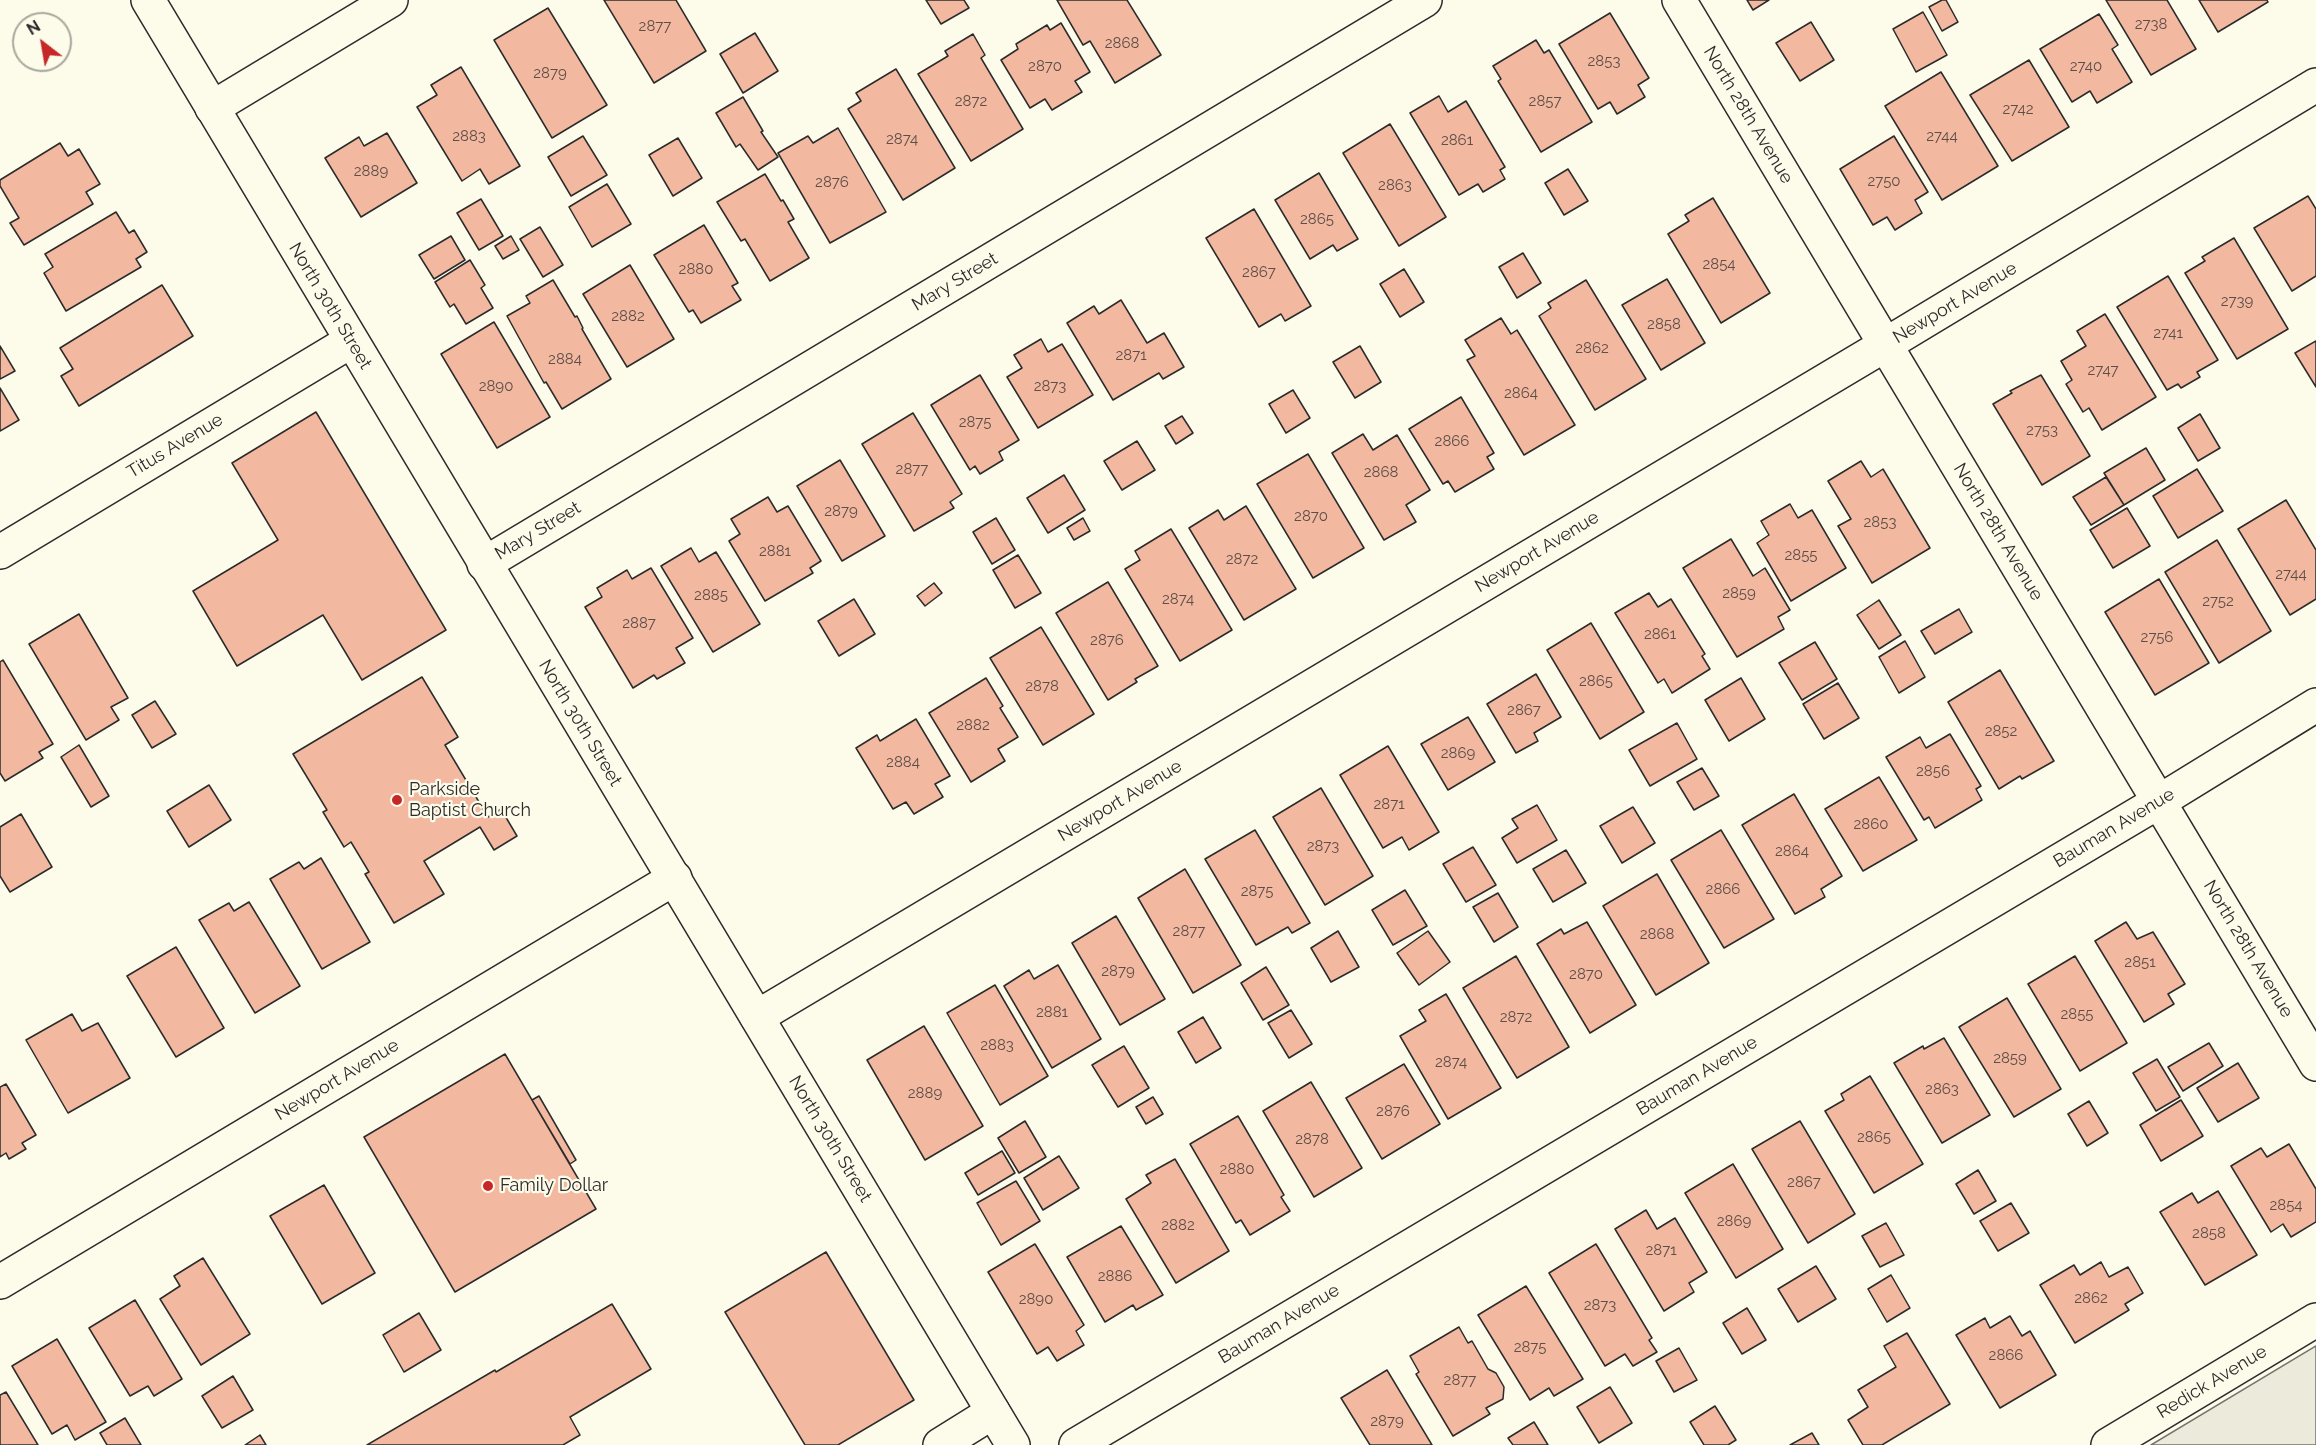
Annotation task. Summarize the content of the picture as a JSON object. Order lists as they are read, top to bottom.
{
  "streets": {
    "main road": [
      "North 28th Avenue",
      "Mary Street",
      "Newport Avenue",
      "North 30th Street",
      "Titus Avenue",
      "Bauman Avenue",
      "Redick Avenue"
    ]
  },
  "crossings": [
    ["North 28th Avenue", "Newport Avenue"],
    ["North 28th Avenue", "Bauman Avenue"],
    ["Mary Street", "North 30th Street"],
    ["Newport Avenue", "North 30th Street"],
    ["North 30th Street", "Titus Avenue"]
  ],
  "places": ["Parkside Baptist Church", "Family Dollar"],
  "house_numbers": [
    "2738",
    "2877",
    "2868",
    "2853",
    "2870",
    "2740",
    "2879",
    "2872",
    "2857",
    "2742",
    "2883",
    "2744",
    "2874",
    "2861",
    "2889",
    "2750",
    "2876",
    "2863",
    "2865",
    "2854",
    "2880",
    "2867",
    "2739",
    "2882",
    "2858",
    "2741",
    "2862",
    "2871",
    "2884",
    "2747",
    "2890",
    "2873",
    "2864",
    "2875",
    "2753",
    "2866",
    "2877",
    "2868",
    "2879",
    "2870",
    "2853",
    "2881",
    "2855",
    "2872",
    "2744",
    "2859",
    "2885",
    "2874",
    "2752",
    "2887",
    "2861",
    "2756",
    "2876",
    "2865",
    "2878",
    "2867",
    "2882",
    "2852",
    "2869",
    "2884",
    "2856",
    "2871",
    "2860",
    "2873",
    "2864",
    "2866",
    "2875",
    "2877",
    "2868",
    "2851",
    "2879",
    "2870",
    "2881",
    "2855",
    "2872",
    "2883",
    "2859",
    "2874",
    "2863",
    "2889",
    "2876",
    "2865",
    "2878",
    "2880",
    "2867",
    "2854",
    "2869",
    "2882",
    "2858",
    "2871",
    "2886",
    "2862",
    "2890",
    "2873",
    "2875",
    "2866",
    "2877",
    "2879"
  ],
  "north": "top left"
}
